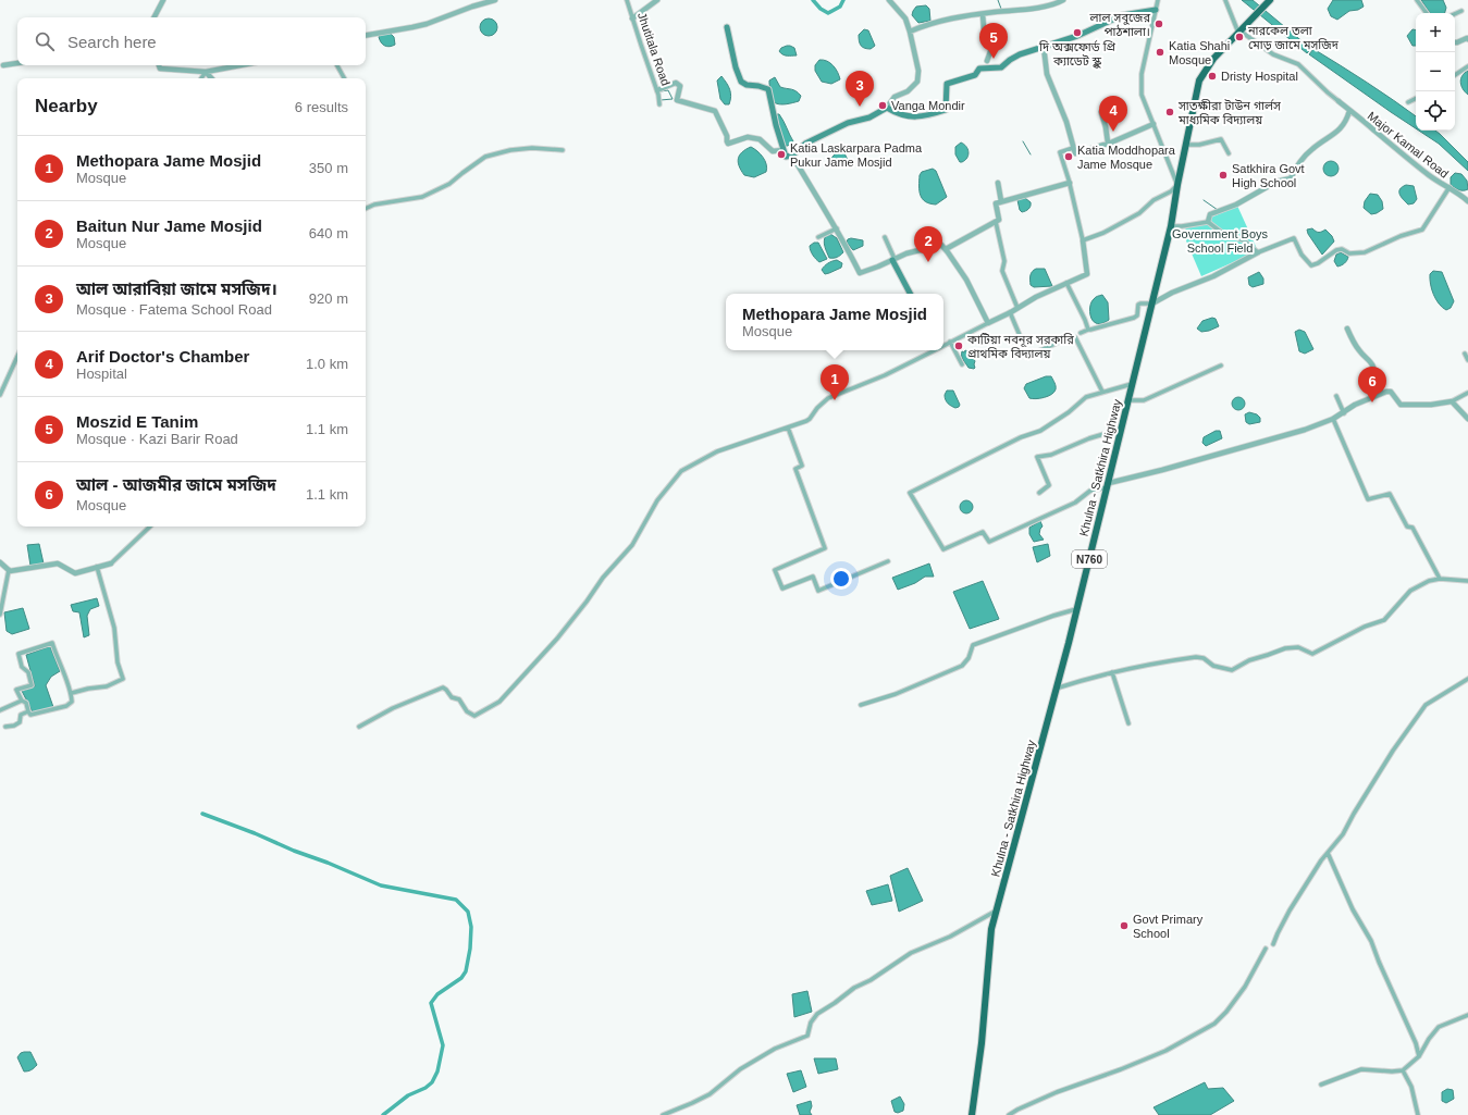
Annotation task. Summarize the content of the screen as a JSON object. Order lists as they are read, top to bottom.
{
  "streets": {
    "highway": ["Khulna - Satkhira Highway", "N760"],
    "street": ["Jhutitala Road", "Major Kamal Road"]
  },
  "parks": ["Government Boys School Field"],
  "places": [
    "লাল সবুজের পাঠশালা।",
    "দি অক্সফোর্ড প্রি ক্যাডেট স্কুল",
    "নারকেল তলা মোড় জামে মসজিদ",
    "Katia Shahi Mosque",
    "Dristy Hospital",
    "Vanga Mondir",
    "সাতক্ষীরা টাউন গার্লস মাধ্যমিক বিদ্যালয়",
    "Katia Laskarpara Padma Pukur Jame Mosjid",
    "Katia Moddhopara Jame Mosque",
    "Satkhira Govt High School",
    "কাটিয়া নবনূর সরকারি প্রাথমিক বিদ্যালয়",
    "Govt Primary School"
  ],
  "page": {
    "map_buttons": ["+", "−"],
    "search": "Search here",
    "pins": [
      "5",
      "3",
      "4",
      "2",
      "1",
      "6"
    ],
    "heading": ["Nearby", "6 results"],
    "list": [
      {
        "mark": "1",
        "name": "Methopara Jame Mosjid",
        "note": "Mosque",
        "value": "350 m"
      },
      {
        "mark": "2",
        "name": "Baitun Nur Jame Mosjid",
        "note": "Mosque",
        "value": "640 m"
      },
      {
        "mark": "3",
        "name": "আল আরাবিয়া জামে মসজিদ।",
        "note": "Mosque · Fatema School Road",
        "value": "920 m"
      },
      {
        "mark": "4",
        "name": "Arif Doctor's Chamber",
        "note": "Hospital",
        "value": "1.0 km"
      },
      {
        "mark": "5",
        "name": "Moszid E Tanim",
        "note": "Mosque · Kazi Barir Road",
        "value": "1.1 km"
      },
      {
        "mark": "6",
        "name": "আল - আজমীর জামে মসজিদ",
        "note": "Mosque",
        "value": "1.1 km"
      }
    ],
    "popup": ["Methopara Jame Mosjid", "Mosque"]
  }
}
